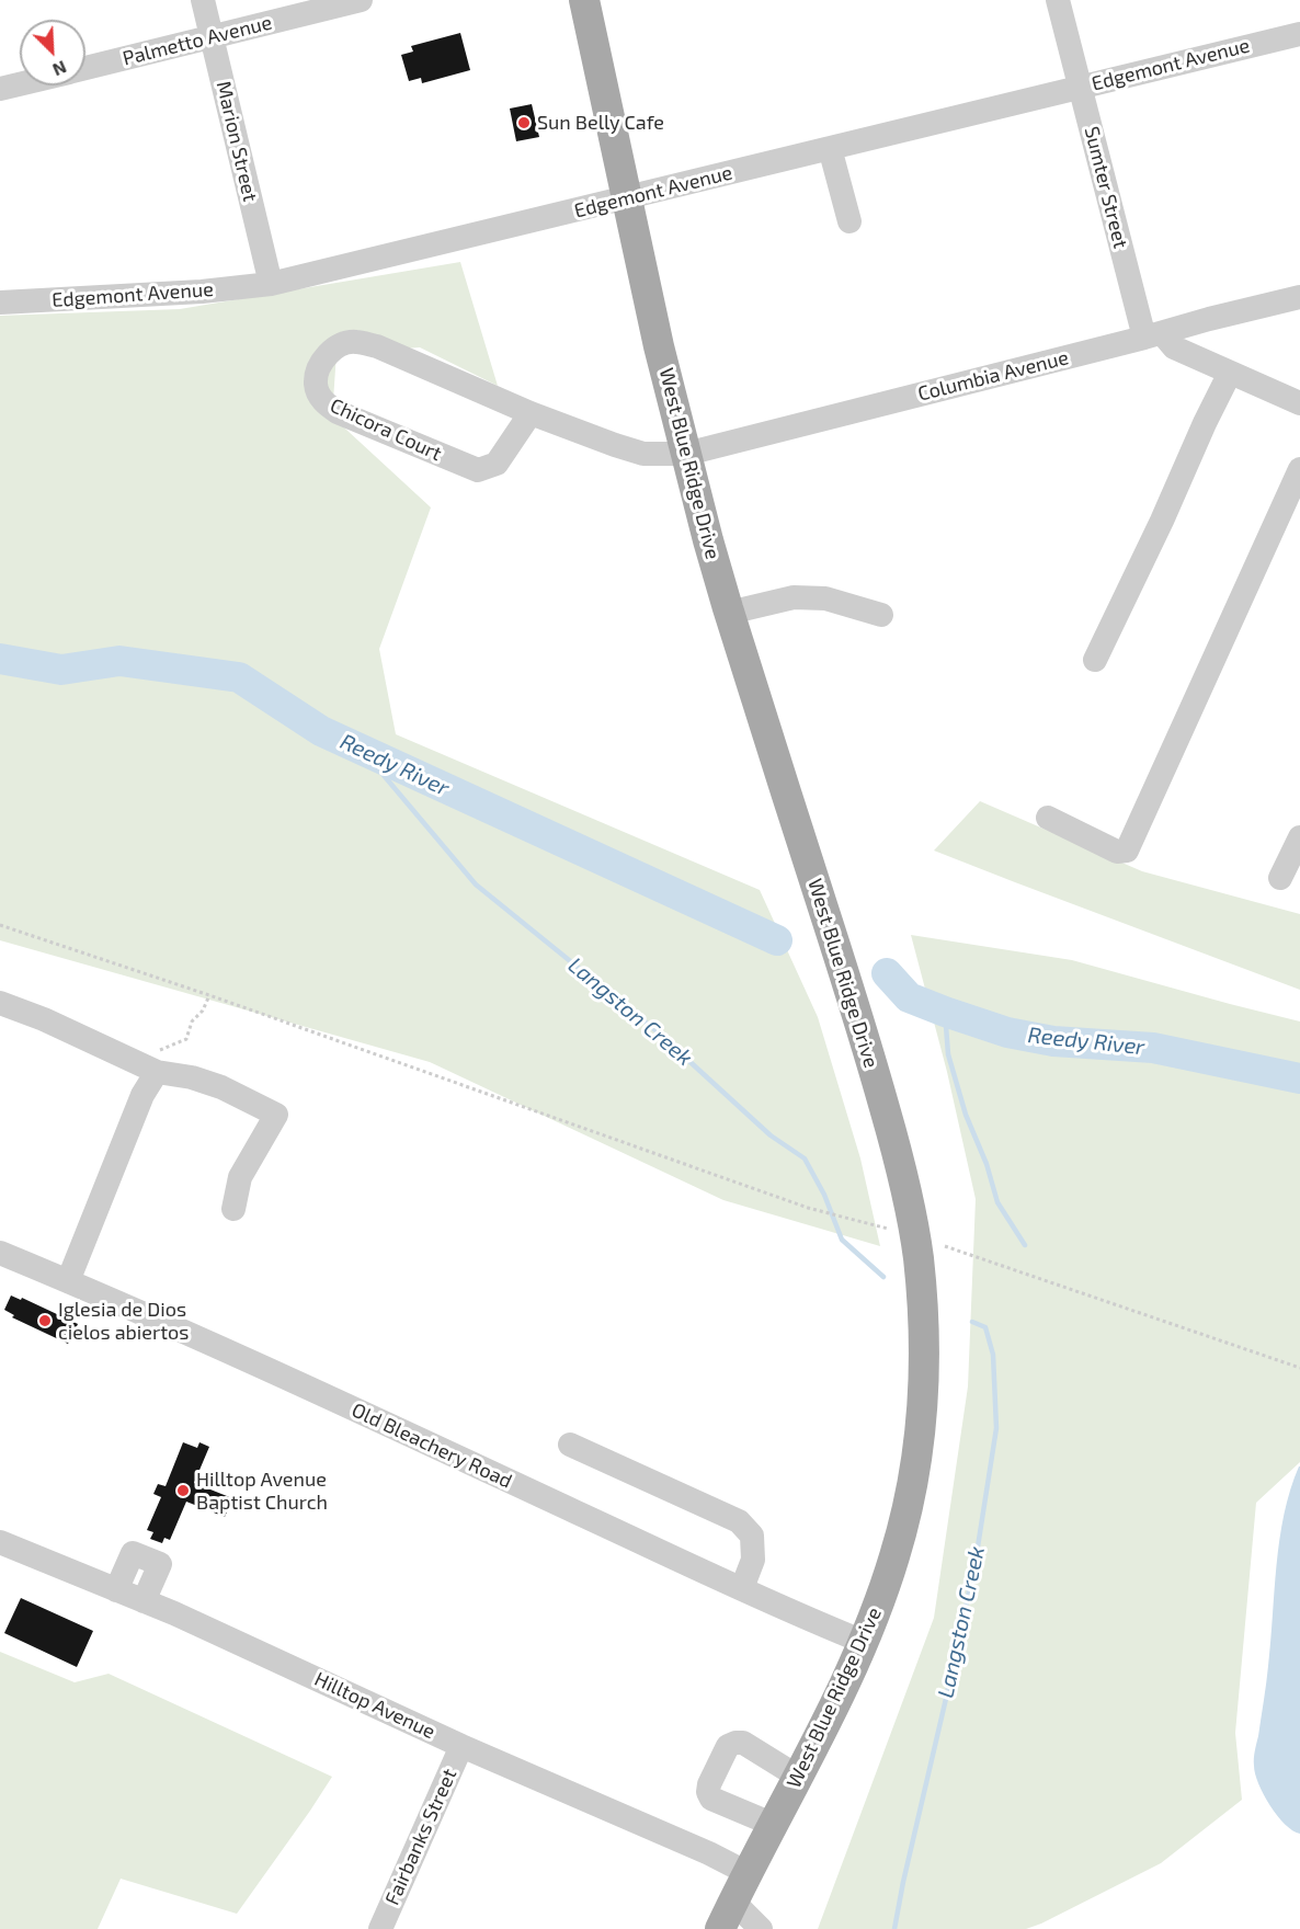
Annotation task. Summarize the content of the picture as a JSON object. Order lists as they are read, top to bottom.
{
  "streets": {
    "main road": ["West Blue Ridge Drive"],
    "street": [
      "Palmetto Avenue",
      "Edgemont Avenue",
      "Marion Street",
      "Sumter Street",
      "Columbia Avenue",
      "Chicora Court",
      "Old Bleachery Road",
      "Hilltop Avenue",
      "Fairbanks Street"
    ]
  },
  "crossings": [
    ["Palmetto Avenue", "Marion Street"],
    ["Edgemont Avenue", "Marion Street"],
    ["Edgemont Avenue", "Sumter Street"],
    ["Edgemont Avenue", "West Blue Ridge Drive"],
    ["Sumter Street", "Columbia Avenue"],
    ["Columbia Avenue", "Chicora Court"],
    ["Columbia Avenue", "West Blue Ridge Drive"],
    ["Chicora Court", "West Blue Ridge Drive"],
    ["West Blue Ridge Drive", "Old Bleachery Road"],
    ["West Blue Ridge Drive", "Hilltop Avenue"],
    ["Hilltop Avenue", "Fairbanks Street"]
  ],
  "water": ["Reedy River", "Langston Creek"],
  "places": ["Sun Belly Cafe", "Iglesia de Dios cielos abiertos", "Hilltop Avenue Baptist Church"],
  "north": "bottom right"
}
